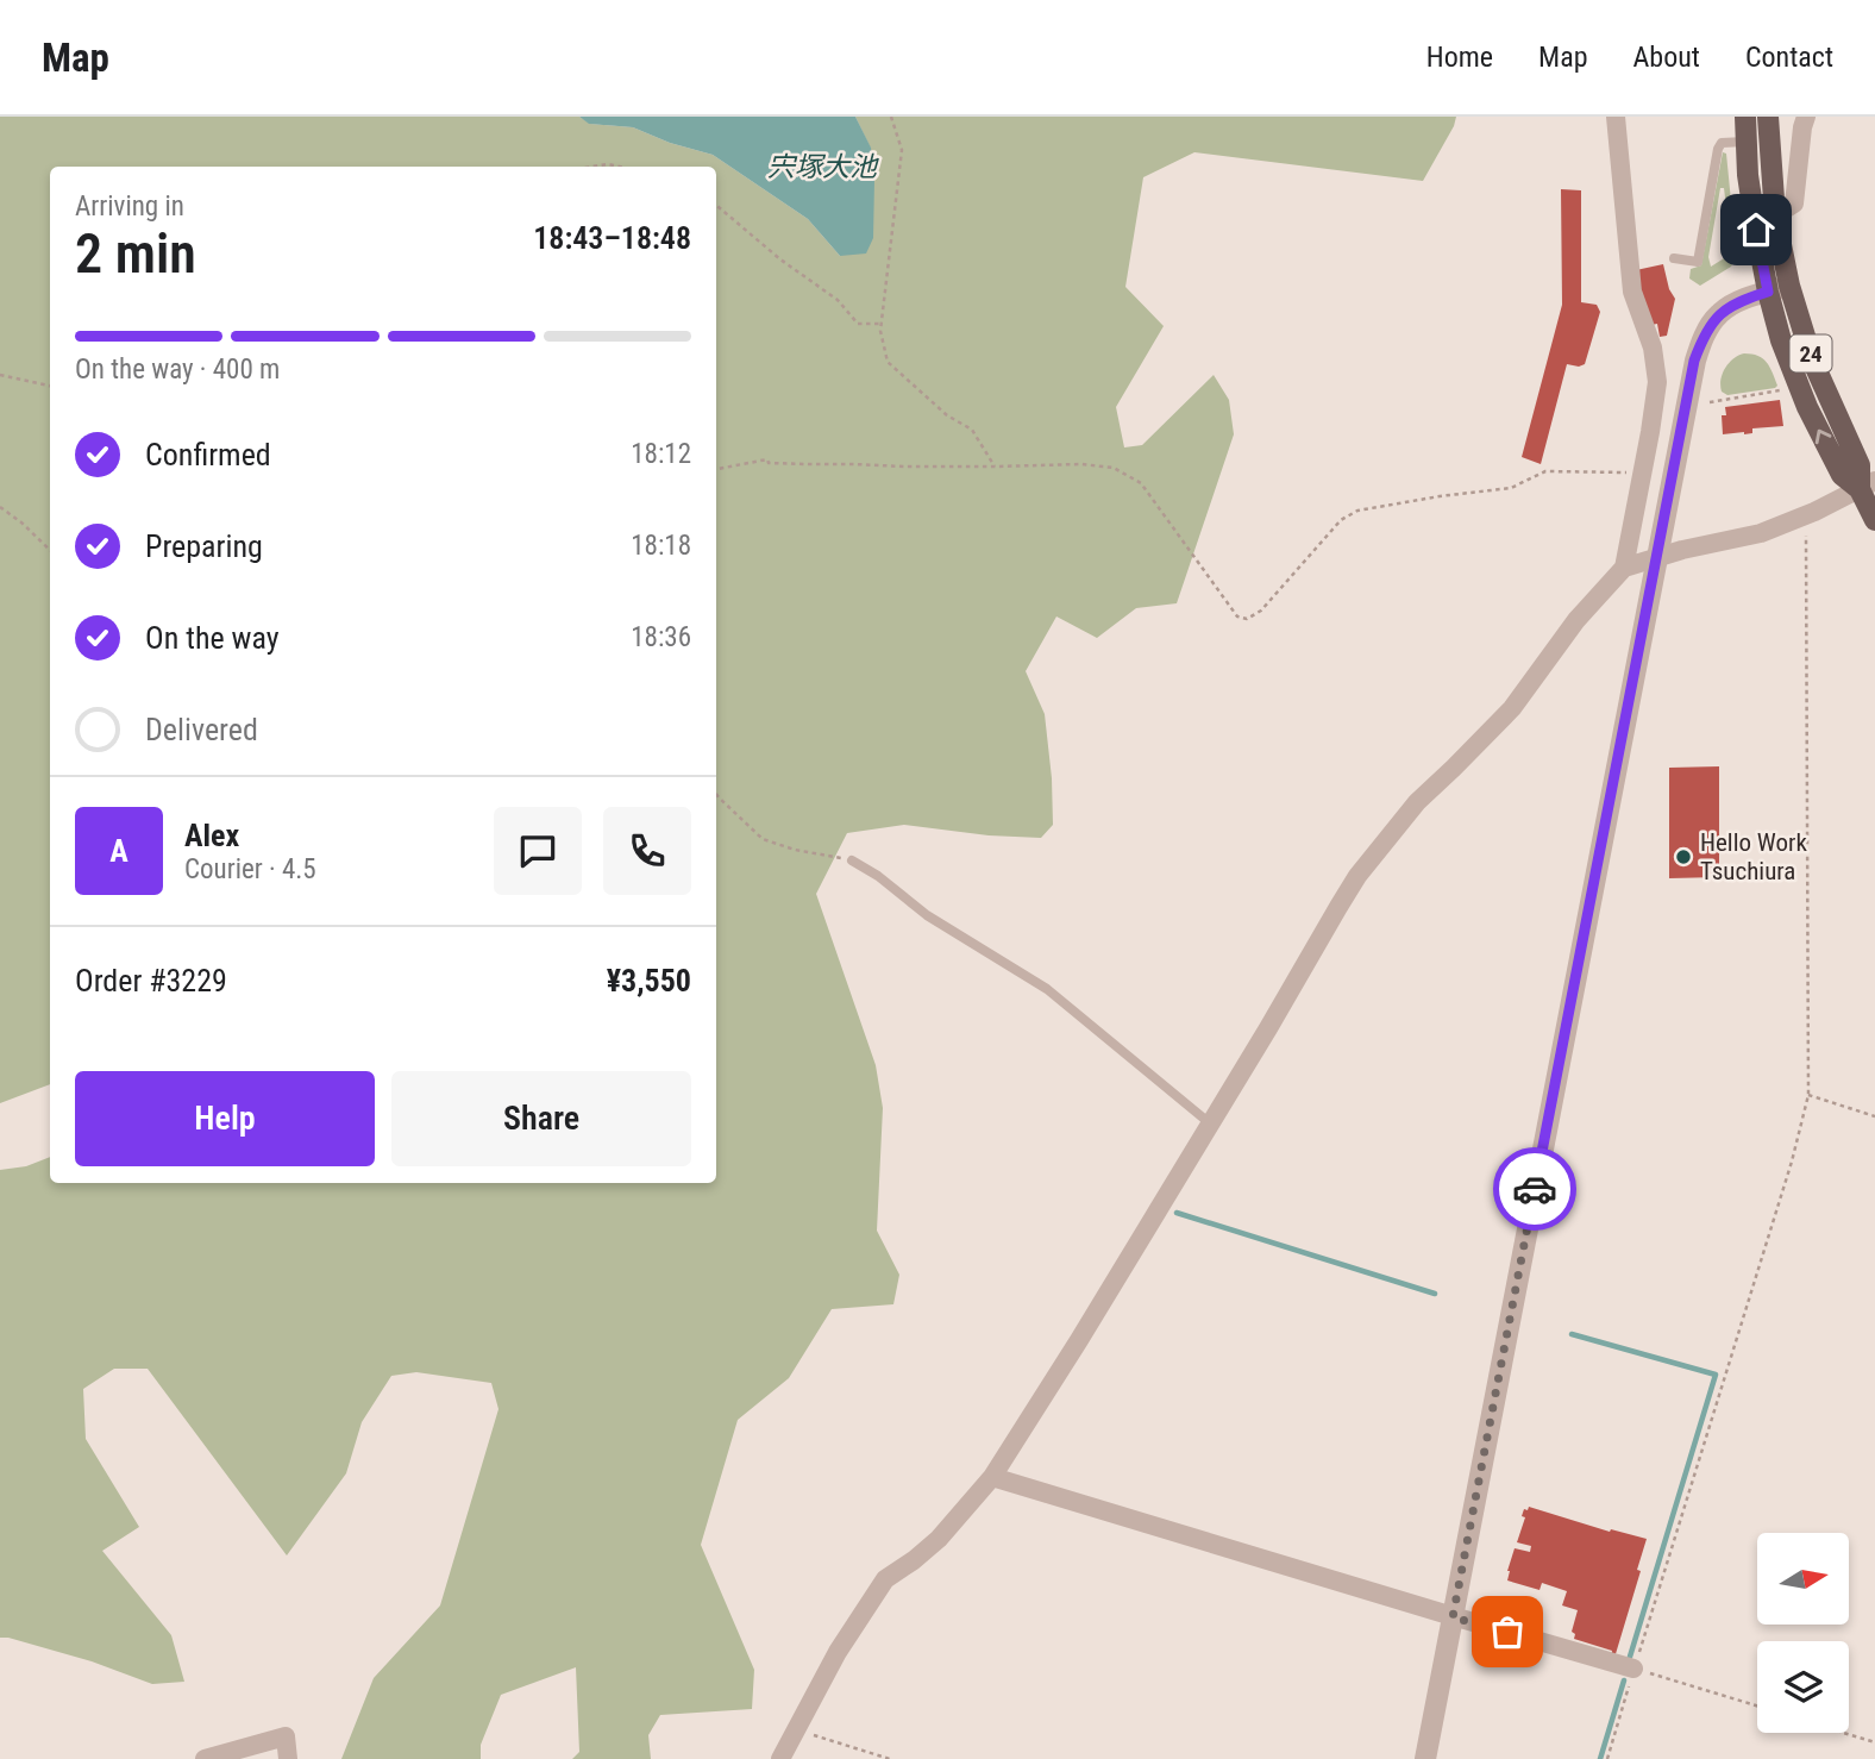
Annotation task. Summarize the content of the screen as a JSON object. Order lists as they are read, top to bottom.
{
  "streets": {
    "main road": ["24"]
  },
  "water": ["宍塚大池"],
  "places": ["Hello Work Tsuchiura"],
  "north": "right",
  "page": {
    "header": "Map",
    "nav": [
      "Home",
      "Map",
      "About",
      "Contact"
    ],
    "heading": ["2 min", "Arriving in", "18:43–18:48"],
    "panel": [
      "Alex",
      "Courier · 4.5",
      "Order #3229",
      "¥3,550"
    ],
    "bar": "On the way · 400 m",
    "list": [
      ["Confirmed", "18:12"],
      ["Preparing", "18:18"],
      ["On the way", "18:36"],
      "Delivered"
    ],
    "round": "A",
    "buttons": ["Help", "Share"]
  }
}
